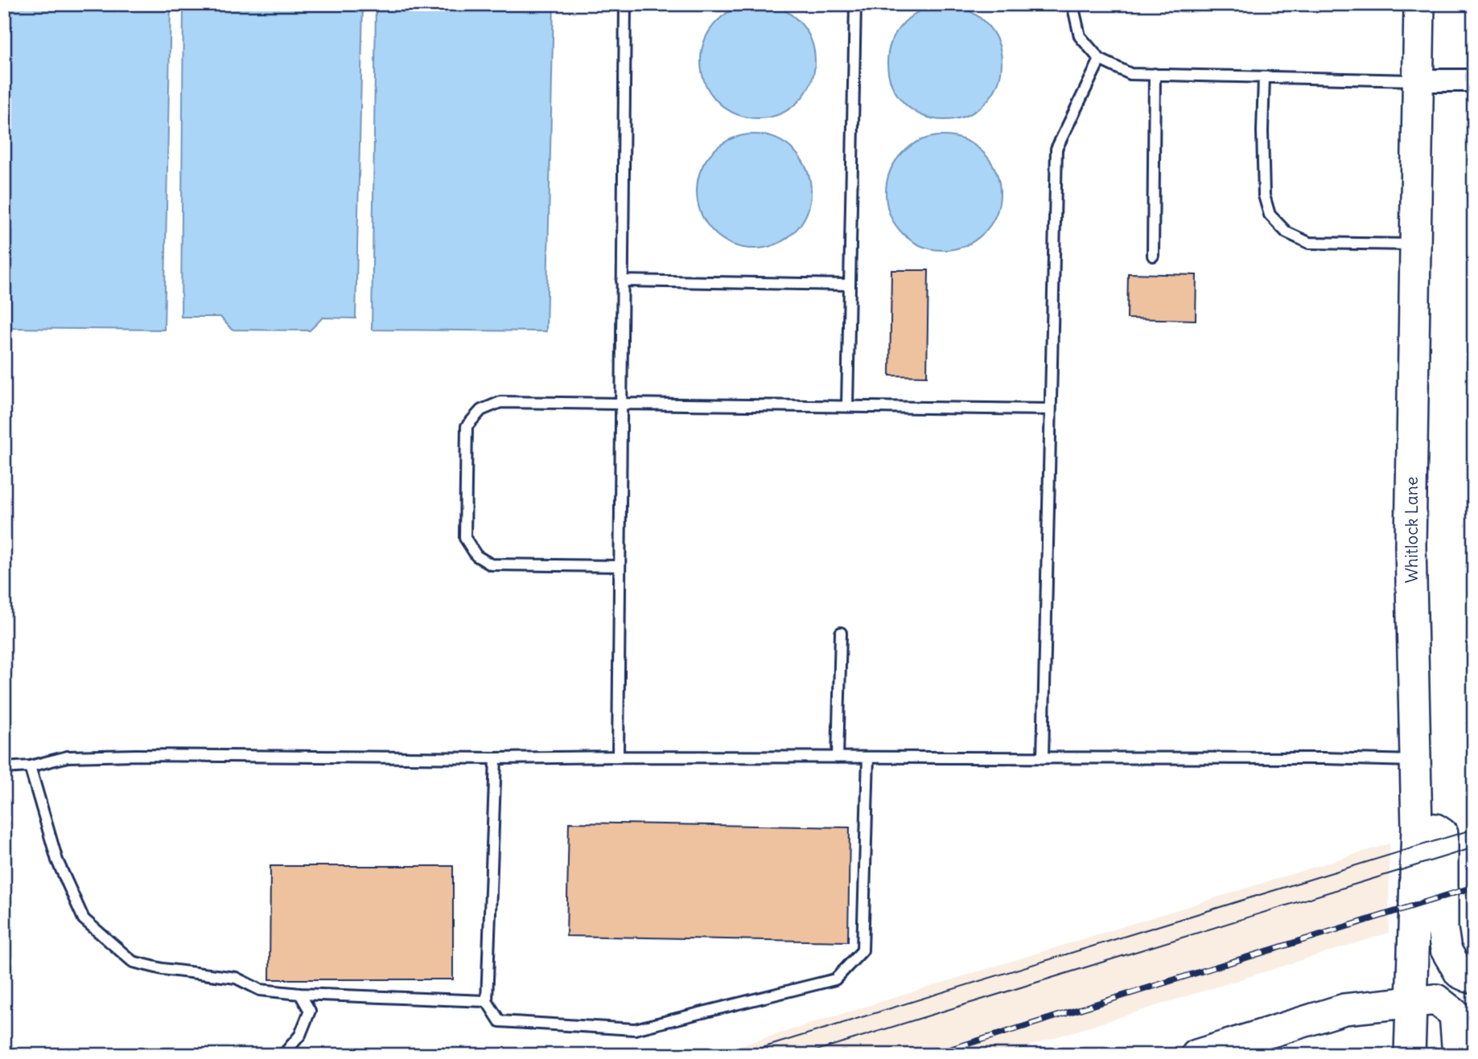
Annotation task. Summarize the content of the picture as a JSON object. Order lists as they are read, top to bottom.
{
  "streets": {
    "main road": ["Whitlock Lane"]
  }
}
